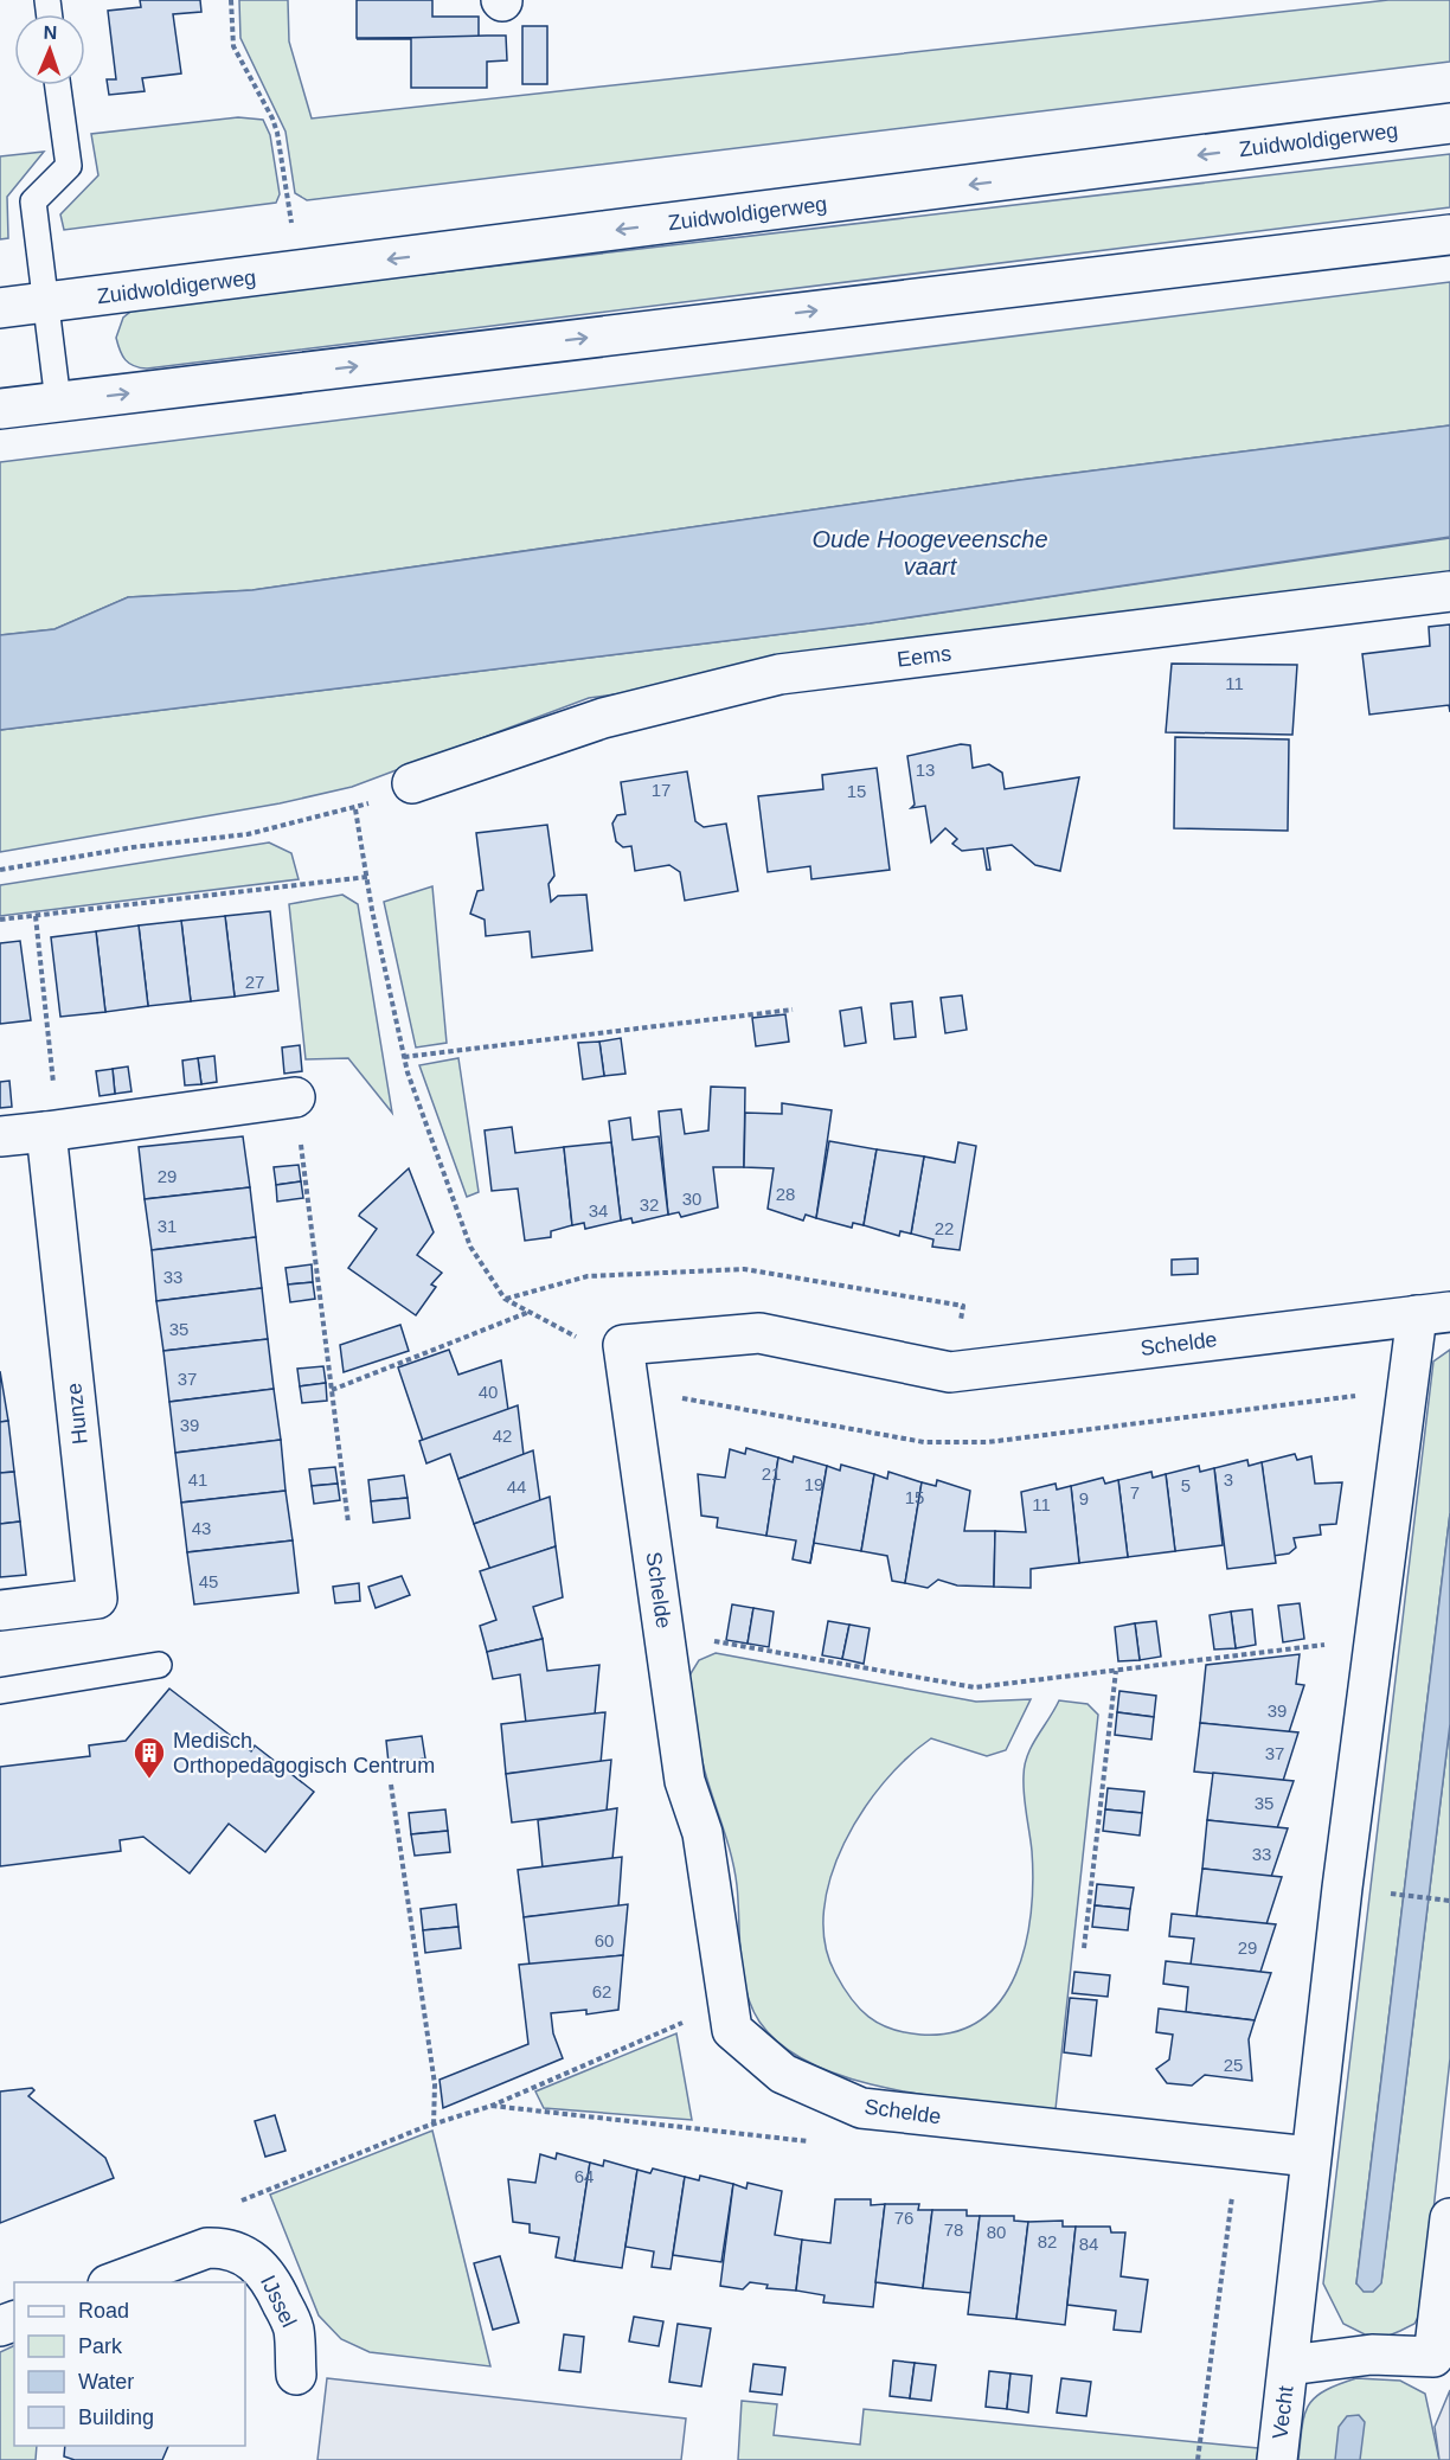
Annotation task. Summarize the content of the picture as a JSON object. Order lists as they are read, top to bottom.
{
  "streets": {
    "street": [
      "Zuidwoldigerweg",
      "Eems",
      "Schelde",
      "Hunze",
      "IJssel",
      "Vecht"
    ]
  },
  "crossings": [
    ["Schelde", "Vecht"]
  ],
  "water": ["Oude Hoogeveensche vaart"],
  "places": {
    "building": ["Medisch Orthopedagogisch Centrum"]
  },
  "house_numbers": [
    "11",
    "13",
    "17",
    "15",
    "27",
    "29",
    "28",
    "30",
    "32",
    "34",
    "31",
    "22",
    "33",
    "35",
    "37",
    "40",
    "39",
    "42",
    "21",
    "41",
    "3",
    "19",
    "5",
    "44",
    "7",
    "15",
    "9",
    "11",
    "43",
    "45",
    "39",
    "37",
    "35",
    "33",
    "60",
    "29",
    "62",
    "25",
    "64",
    "76",
    "78",
    "80",
    "82",
    "84"
  ],
  "legend": [
    "Road",
    "Park",
    "Water",
    "Building"
  ],
  "north": "top"
}
